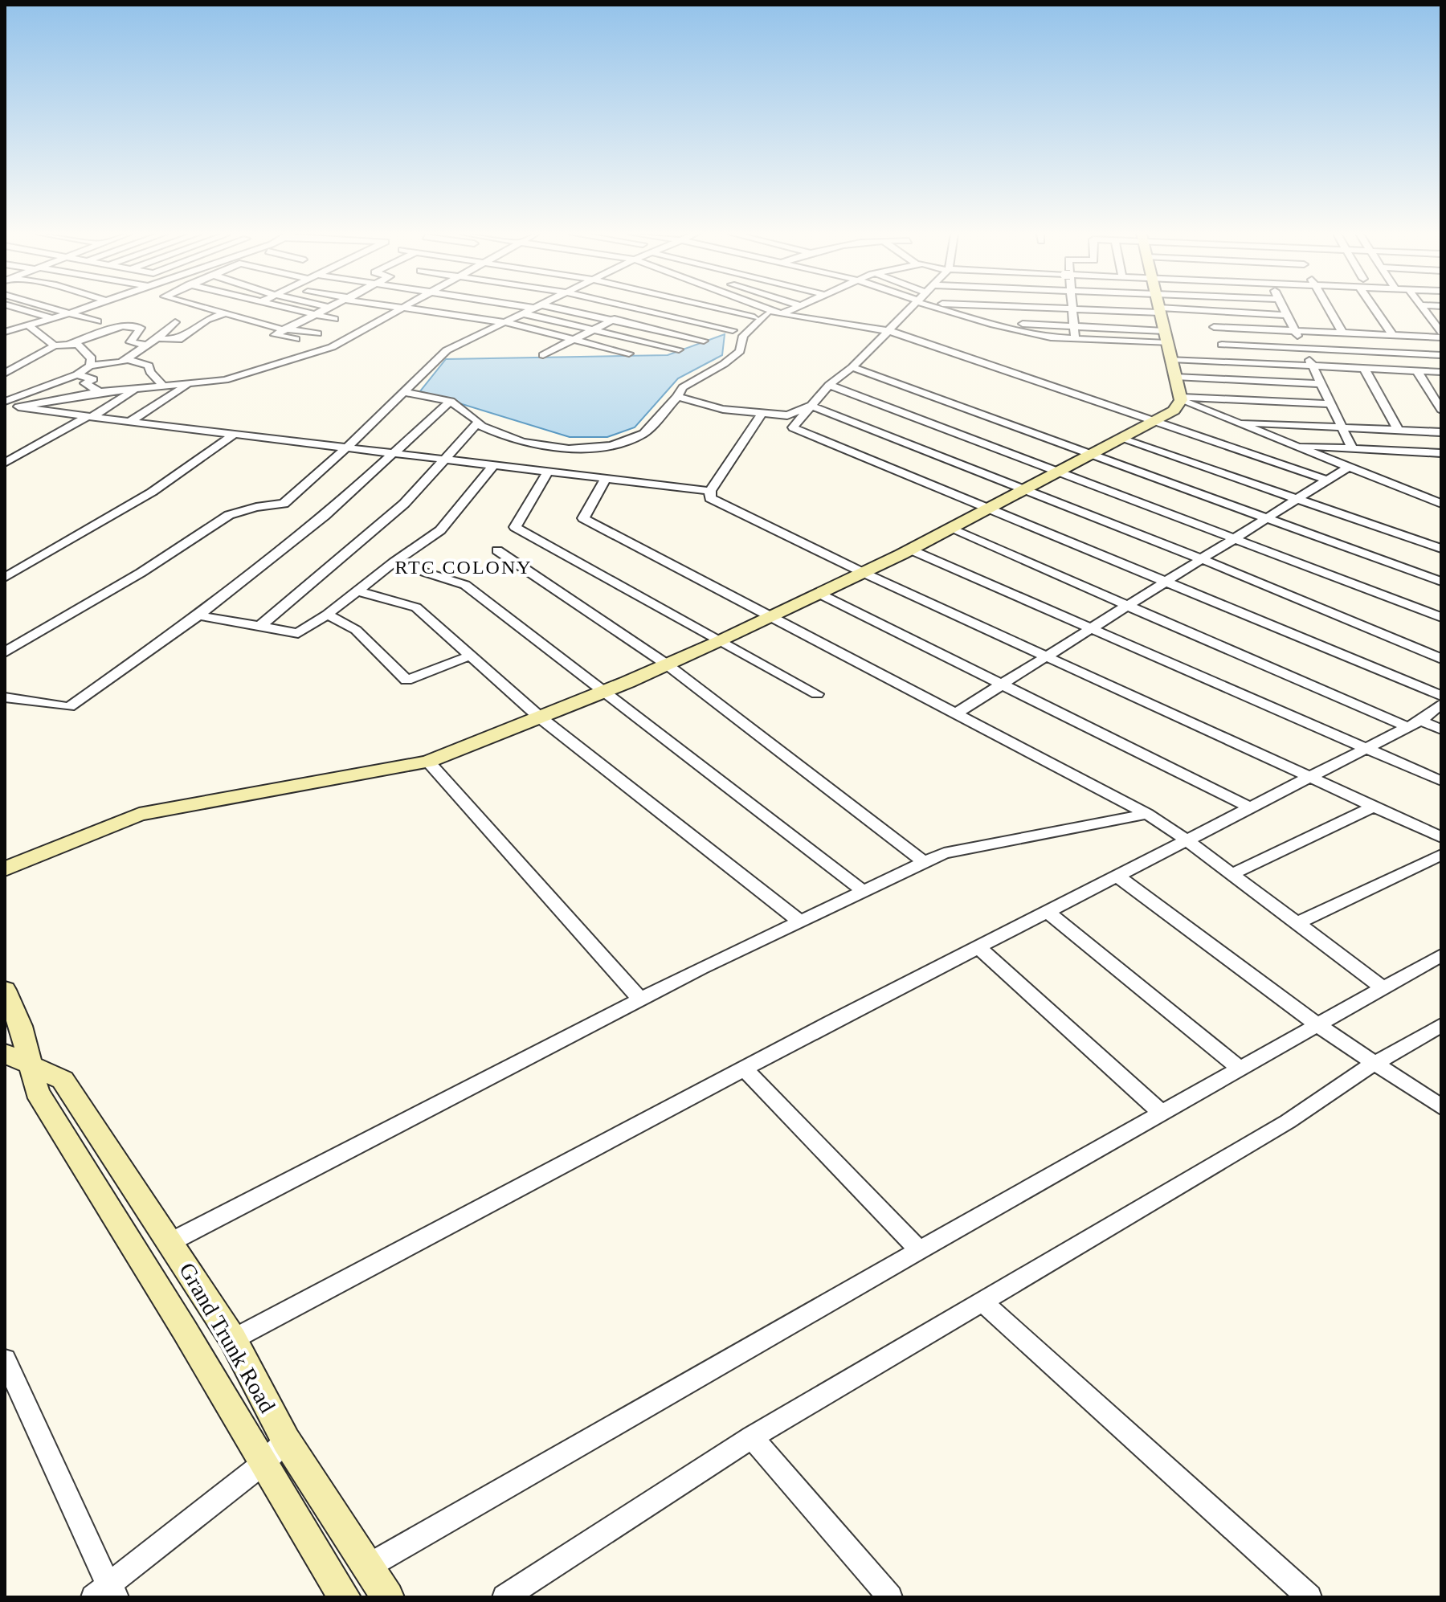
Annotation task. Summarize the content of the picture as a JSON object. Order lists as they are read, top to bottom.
{
  "streets": {
    "street": ["Grand Trunk Road"]
  },
  "districts": ["RTC COLONY"]
}
